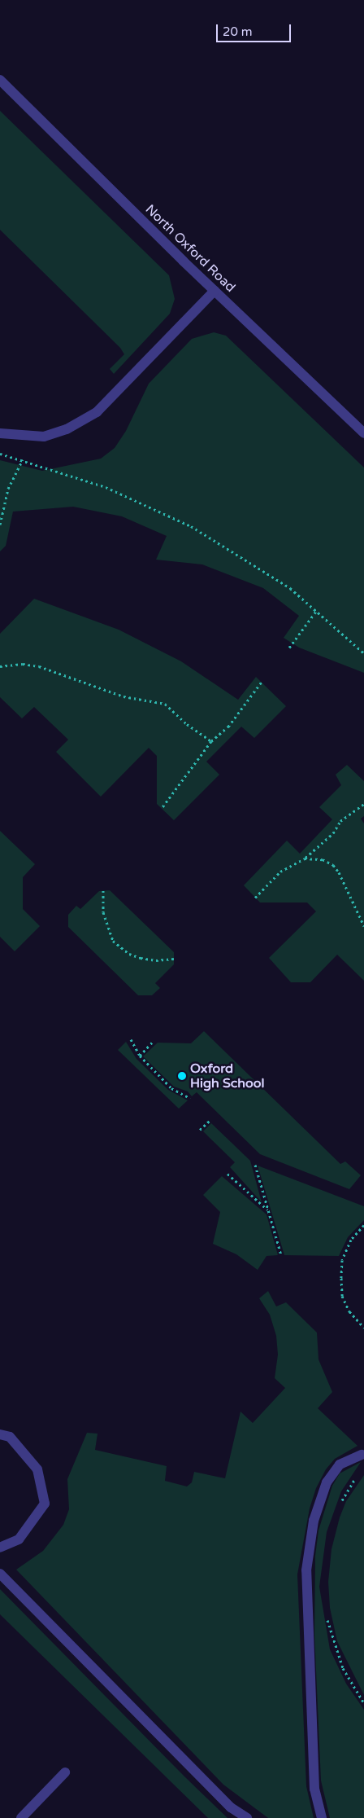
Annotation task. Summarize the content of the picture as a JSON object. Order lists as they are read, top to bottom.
{
  "streets": {
    "street": ["North Oxford Road"]
  },
  "places": ["Oxford High School"],
  "scale_bar": "20 m"
}
